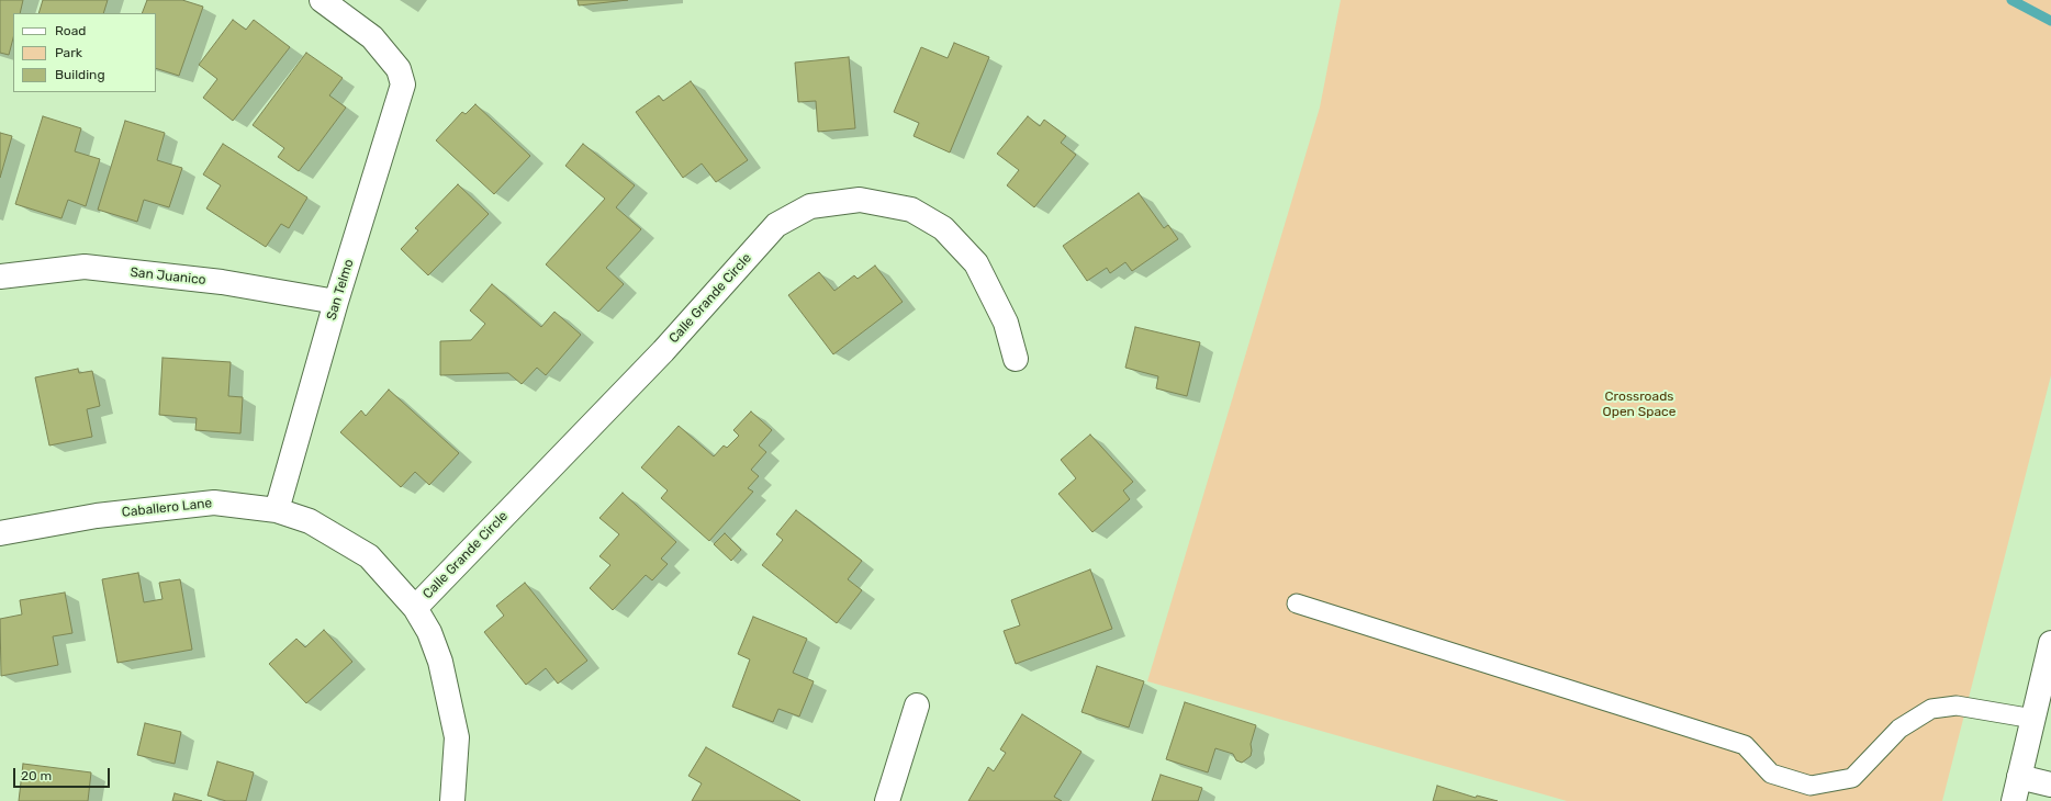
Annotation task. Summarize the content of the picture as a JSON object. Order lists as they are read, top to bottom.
{
  "streets": {
    "street": [
      "San Juanico",
      "San Telmo",
      "Calle Grande Circle",
      "Caballero Lane"
    ]
  },
  "crossings": [
    ["San Juanico", "San Telmo"],
    ["San Telmo", "Caballero Lane"],
    ["Calle Grande Circle", "Caballero Lane"]
  ],
  "parks": ["Crossroads Open Space"],
  "legend": ["Road", "Park", "Building"],
  "scale_bar": "20 m"
}
